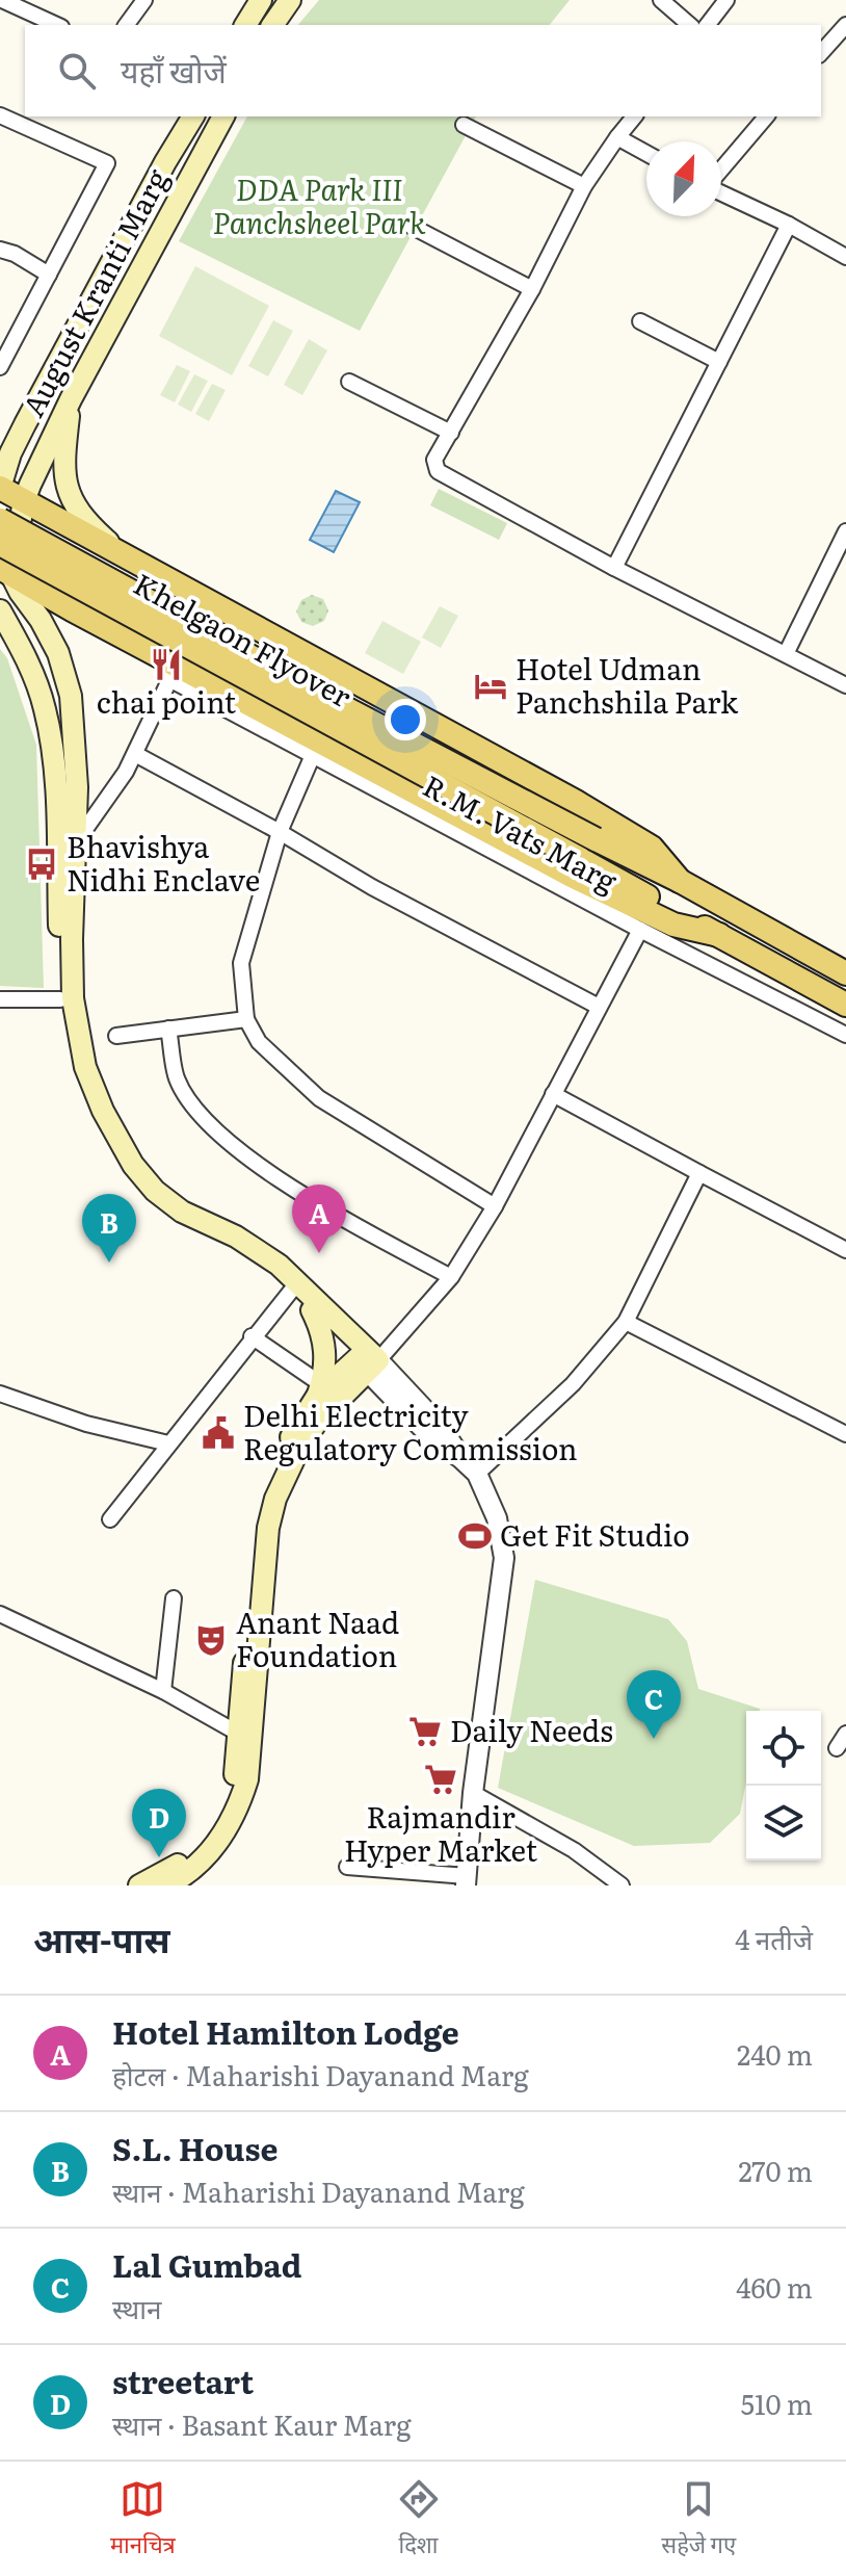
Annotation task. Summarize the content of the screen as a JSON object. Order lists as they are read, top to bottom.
{
  "streets": {
    "main road": ["August Kranti Marg", "Khelgaon Flyover"],
    "street": ["R.M. Vats Marg"]
  },
  "parks": ["DDA Park III Panchsheel Park"],
  "places": {
    "restaurant": ["chai point"],
    "hotel": ["Hotel Udman Panchshila Park"],
    "bus stop": ["Bhavishya Nidhi Enclave"],
    "public building": ["Delhi Electricity Regulatory Commission"],
    "sports": ["Get Fit Studio"],
    "theatre": ["Anant Naad Foundation"],
    "supermarket": ["Daily Needs", "Rajmandir Hyper Market"]
  },
  "north": "top right",
  "page": {
    "search": "यहाँ खोजें",
    "pins": [
      "A",
      "B",
      "C",
      "D"
    ],
    "heading": ["आस-पास", "4 नतीजे"],
    "list": [
      {
        "mark": "A",
        "name": "Hotel Hamilton Lodge",
        "note": "होटल · Maharishi Dayanand Marg",
        "value": "240 m"
      },
      {
        "mark": "B",
        "name": "S.L. House",
        "note": "स्थान · Maharishi Dayanand Marg",
        "value": "270 m"
      },
      {
        "mark": "C",
        "name": "Lal Gumbad",
        "note": "स्थान",
        "value": "460 m"
      },
      {
        "mark": "D",
        "name": "streetart",
        "note": "स्थान · Basant Kaur Marg",
        "value": "510 m"
      }
    ],
    "nav": ["मानचित्र", "दिशा", "सहेजे गए"]
  }
}
